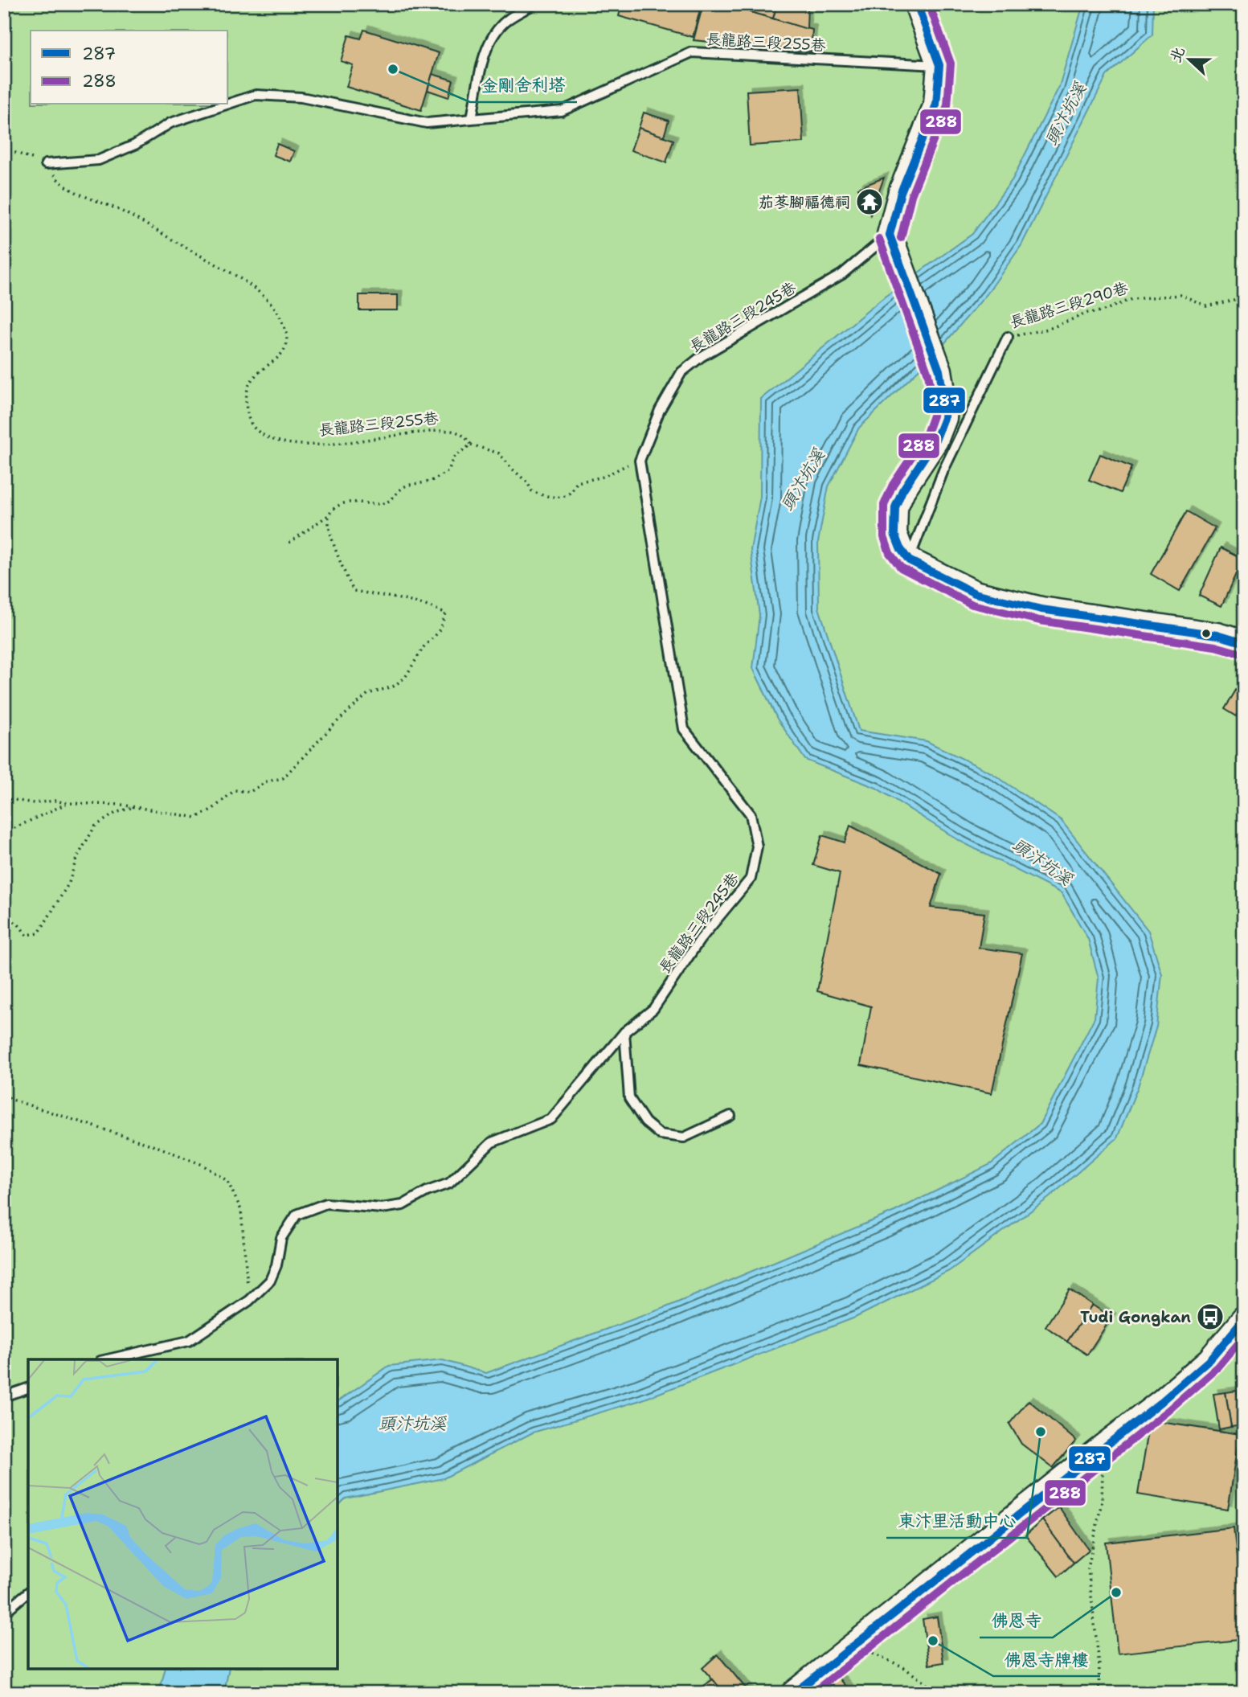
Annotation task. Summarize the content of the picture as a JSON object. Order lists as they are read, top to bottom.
{
  "streets": {
    "lane": ["長龍路三段255巷", "長龍路三段290巷", "長龍路三段245巷"]
  },
  "water": ["頭汴坑溪"],
  "places": {
    "other": [
      "金剛舍利塔",
      "東汴里活動中心",
      "佛恩寺",
      "佛恩寺牌樓"
    ],
    "temple": ["茄苳腳福德祠"],
    "bus stop": ["Tudi Gongkan"]
  },
  "lines": ["transit line 287", "transit line 288"],
  "legend": ["287", "288"],
  "north": "left"
}
